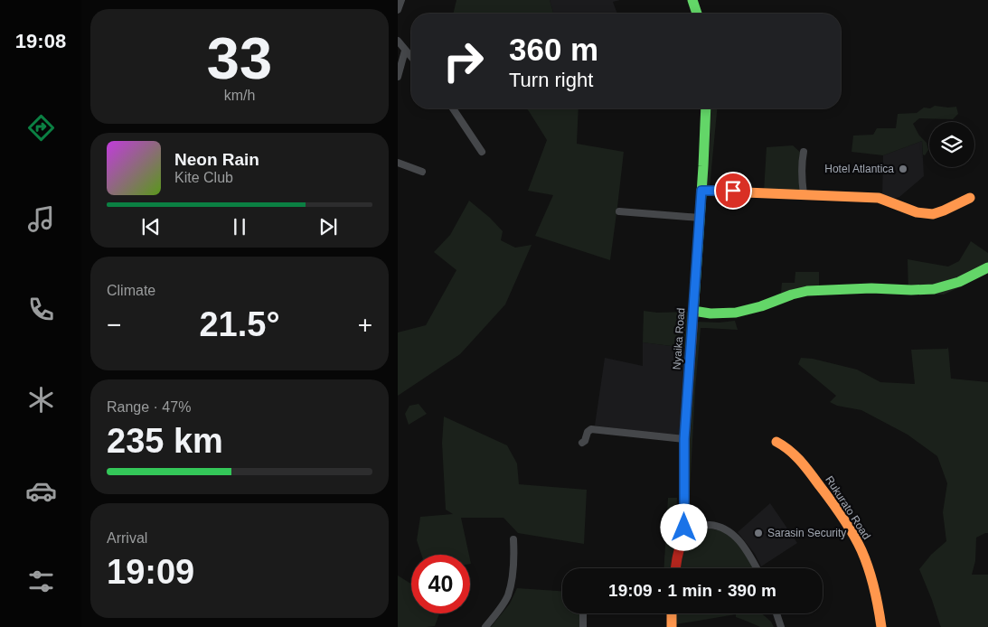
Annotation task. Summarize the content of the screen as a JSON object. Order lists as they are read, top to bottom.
{
  "streets": {
    "street": ["Nyaika Road", "Rukurato Road"]
  },
  "places": ["Hotel Atlantica", "Sarasin Security"],
  "page": {
    "tabs": "19:08",
    "tile": [
      ["33", "km/h"],
      "Climate",
      ["Range · 47%", "235 km"],
      ["Arrival", "19:09"]
    ],
    "turn": ["360 m", "Turn right"],
    "song": ["Neon Rain", "Kite Club"],
    "heat": ["−", "21.5°", "+"],
    "limit": "40",
    "trip": "19:09 · 1 min · 390 m"
  }
}
